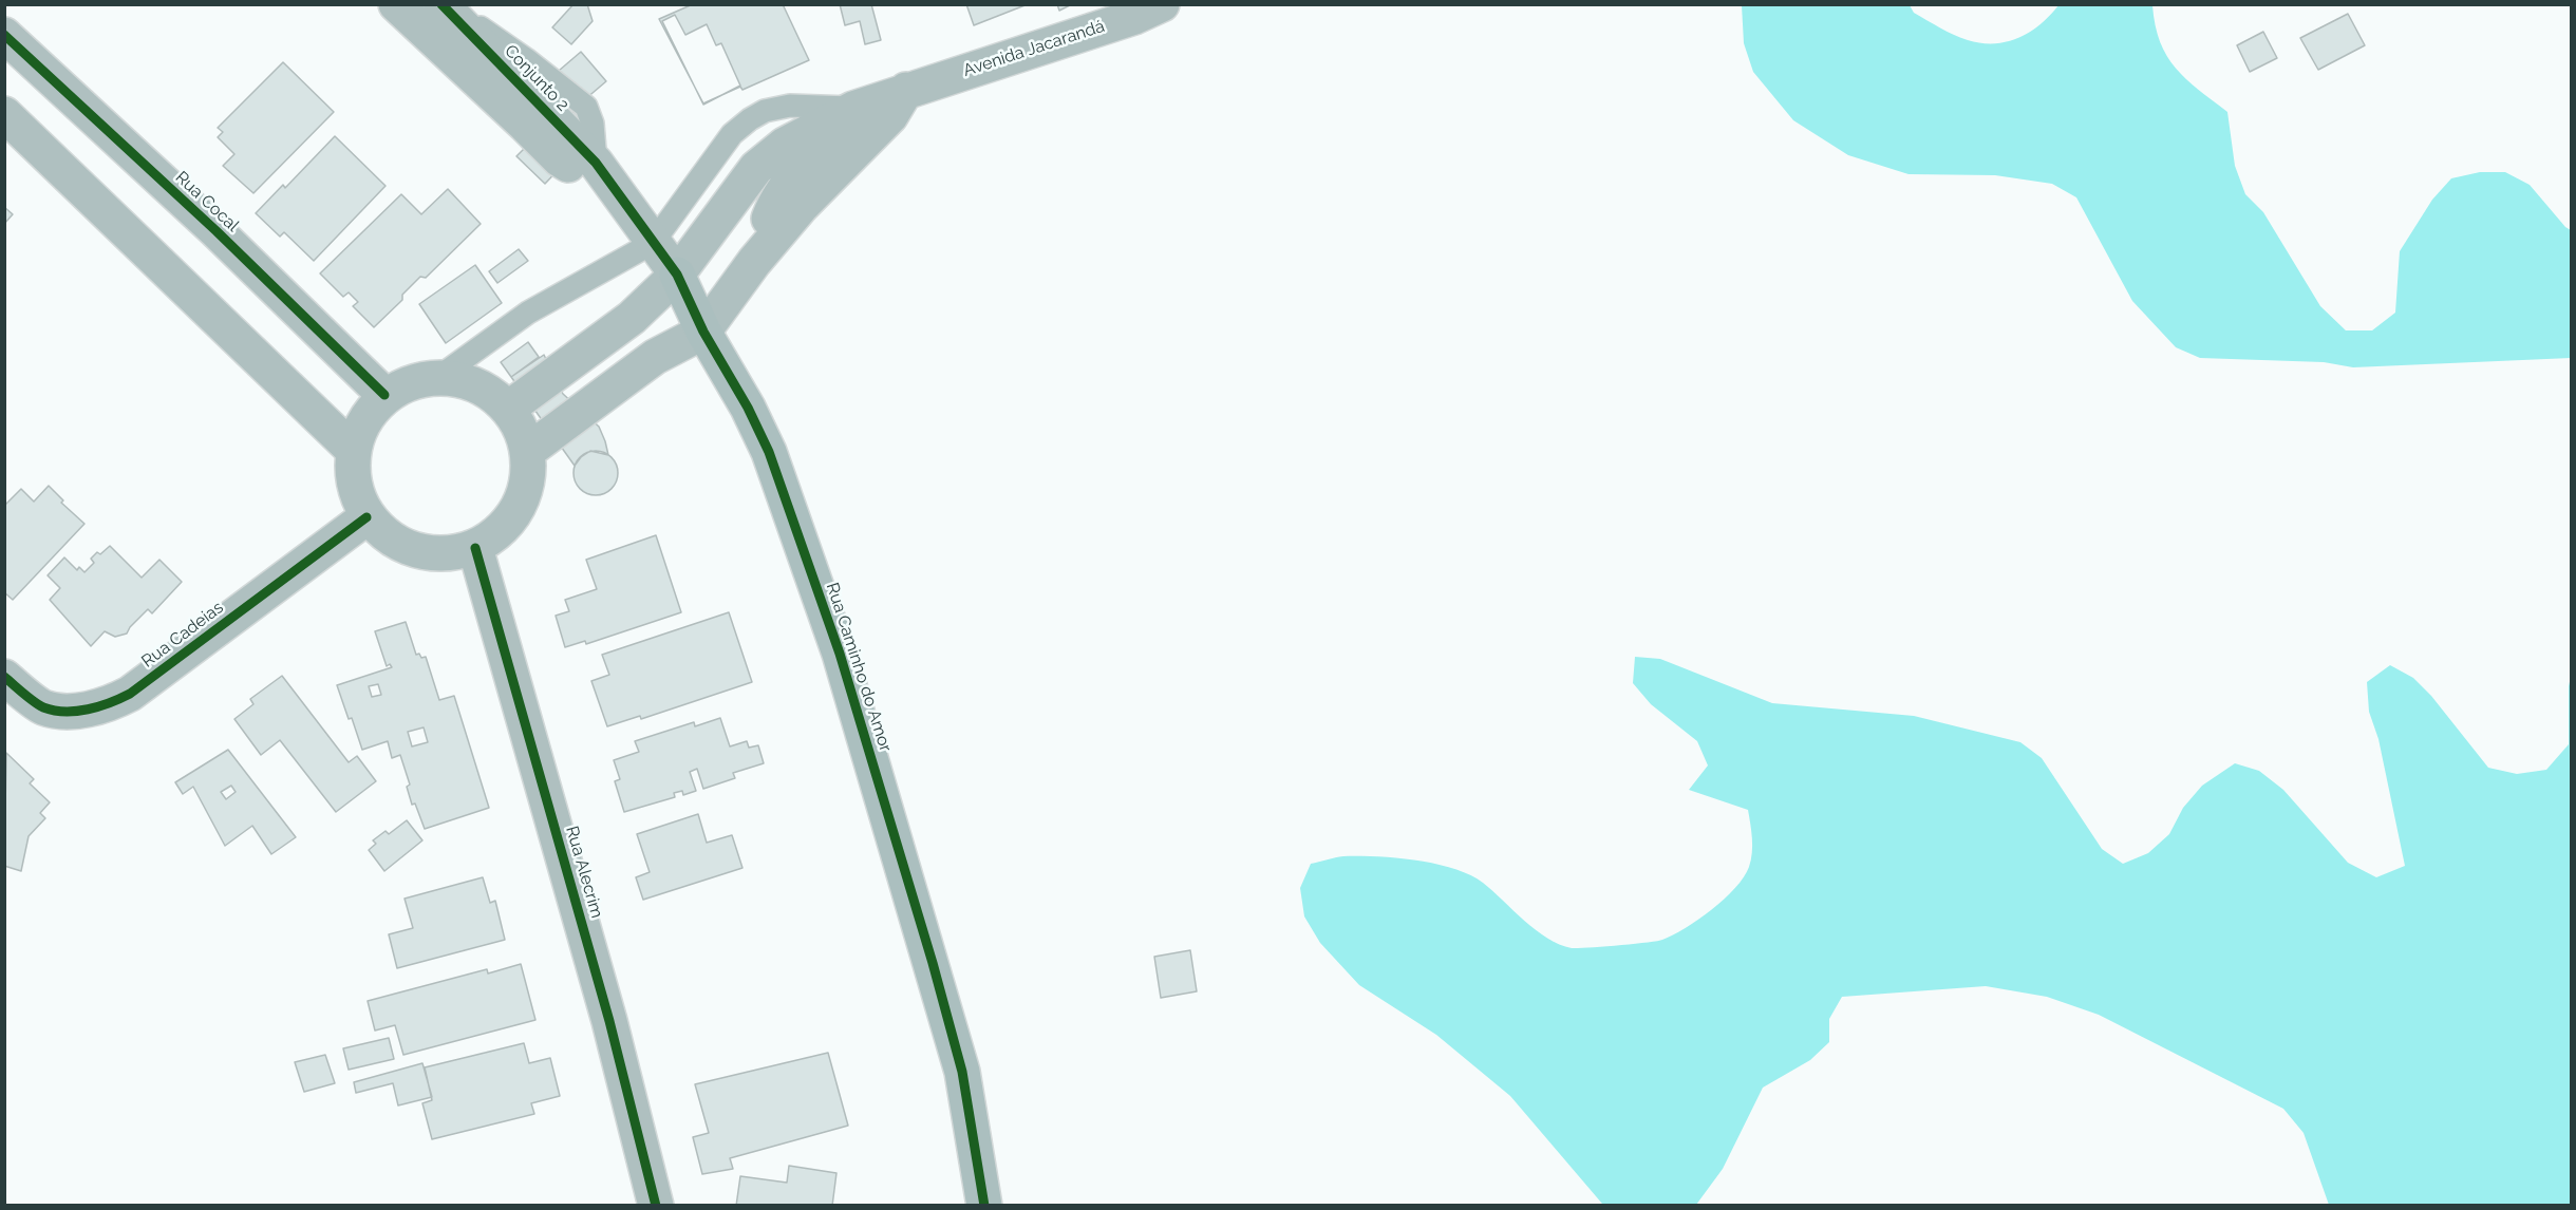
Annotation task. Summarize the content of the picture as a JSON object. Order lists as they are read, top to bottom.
{
  "streets": {
    "street": [
      "Avenida Jacarandá",
      "Conjunto 2",
      "Rua Cocal",
      "Rua Cadeias",
      "Rua Caminho do Amor",
      "Rua Alecrim"
    ]
  },
  "crossings": [
    ["Avenida Jacarandá", "Rua Cocal"],
    ["Avenida Jacarandá", "Rua Cadeias"],
    ["Avenida Jacarandá", "Rua Caminho do Amor"],
    ["Avenida Jacarandá", "Rua Alecrim"],
    ["Conjunto 2", "Rua Caminho do Amor"],
    ["Rua Cocal", "Rua Cadeias"],
    ["Rua Cocal", "Rua Alecrim"],
    ["Rua Cadeias", "Rua Alecrim"]
  ]
}
